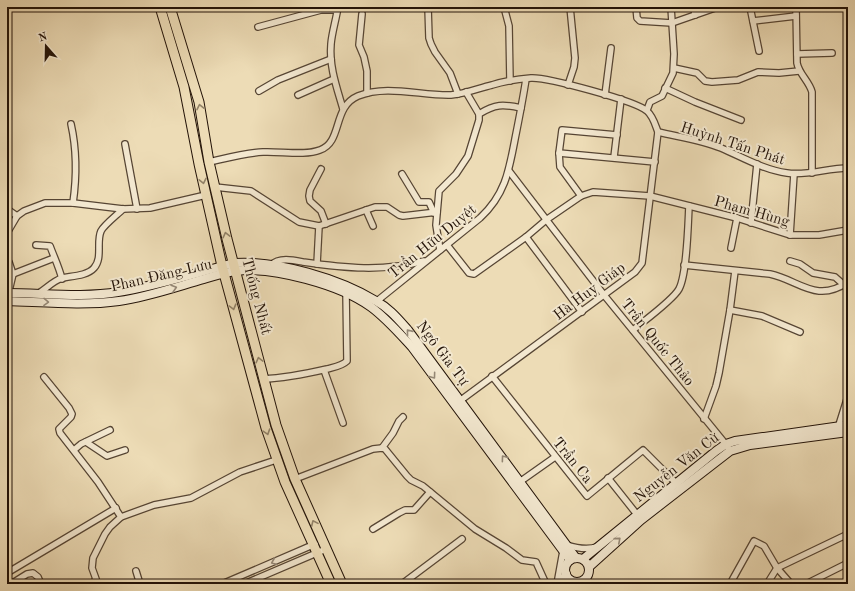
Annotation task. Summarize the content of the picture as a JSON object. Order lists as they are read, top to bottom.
{
  "streets": {
    "main road": [
      "Phan Đăng Lưu",
      "Thống Nhất",
      "Ngô Gia Tự",
      "Nguyễn Văn Cừ"
    ],
    "street": [
      "Huỳnh Tấn Phát",
      "Phạm Hùng",
      "Trần Hữu Duyệt",
      "Hà Huy Giáp",
      "Trần Quốc Thảo",
      "Trần Ca"
    ]
  },
  "crossings": [
    ["Huỳnh Tấn Phát", "Hà Huy Giáp"],
    ["Phạm Hùng", "Hà Huy Giáp"],
    ["Trần Hữu Duyệt", "Trần Quốc Thảo"],
    ["Trần Hữu Duyệt", "Ngô Gia Tự"],
    ["Phan Đăng Lưu", "Thống Nhất"],
    ["Phan Đăng Lưu", "Ngô Gia Tự"],
    ["Hà Huy Giáp", "Trần Quốc Thảo"],
    ["Hà Huy Giáp", "Ngô Gia Tự"],
    ["Hà Huy Giáp", "Trần Ca"],
    ["Thống Nhất", "Ngô Gia Tự"],
    ["Trần Quốc Thảo", "Nguyễn Văn Cừ"],
    ["Ngô Gia Tự", "Nguyễn Văn Cừ"],
    ["Trần Ca", "Nguyễn Văn Cừ"]
  ],
  "north": "top"
}
